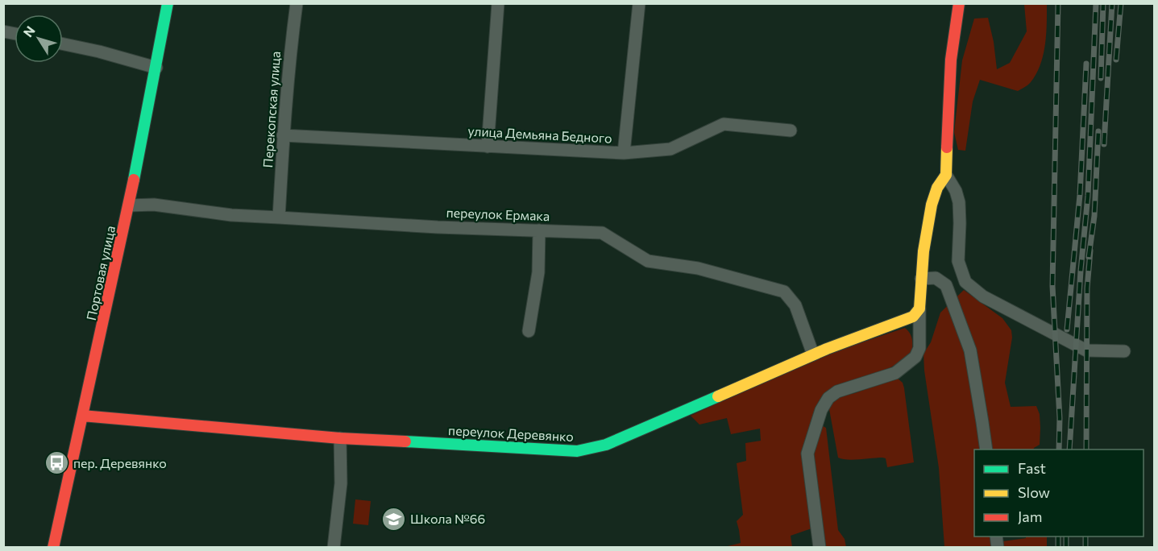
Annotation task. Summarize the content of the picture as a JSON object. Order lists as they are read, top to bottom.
{
  "streets": {
    "street": [
      "Перекопская улица",
      "улица Демьяна Бедного",
      "переулок Ермака",
      "Портовая улица",
      "переулок Деревянко"
    ]
  },
  "crossings": [
    ["Перекопская улица", "улица Демьяна Бедного"],
    ["Перекопская улица", "переулок Ермака"],
    ["переулок Ермака", "Портовая улица"],
    ["переулок Ермака", "переулок Деревянко"],
    ["Портовая улица", "переулок Деревянко"]
  ],
  "places": {
    "bus stop": ["пер. Деревянко"],
    "school or university": ["Школа №66"]
  },
  "legend": ["Fast", "Slow", "Jam"],
  "north": "top left"
}
